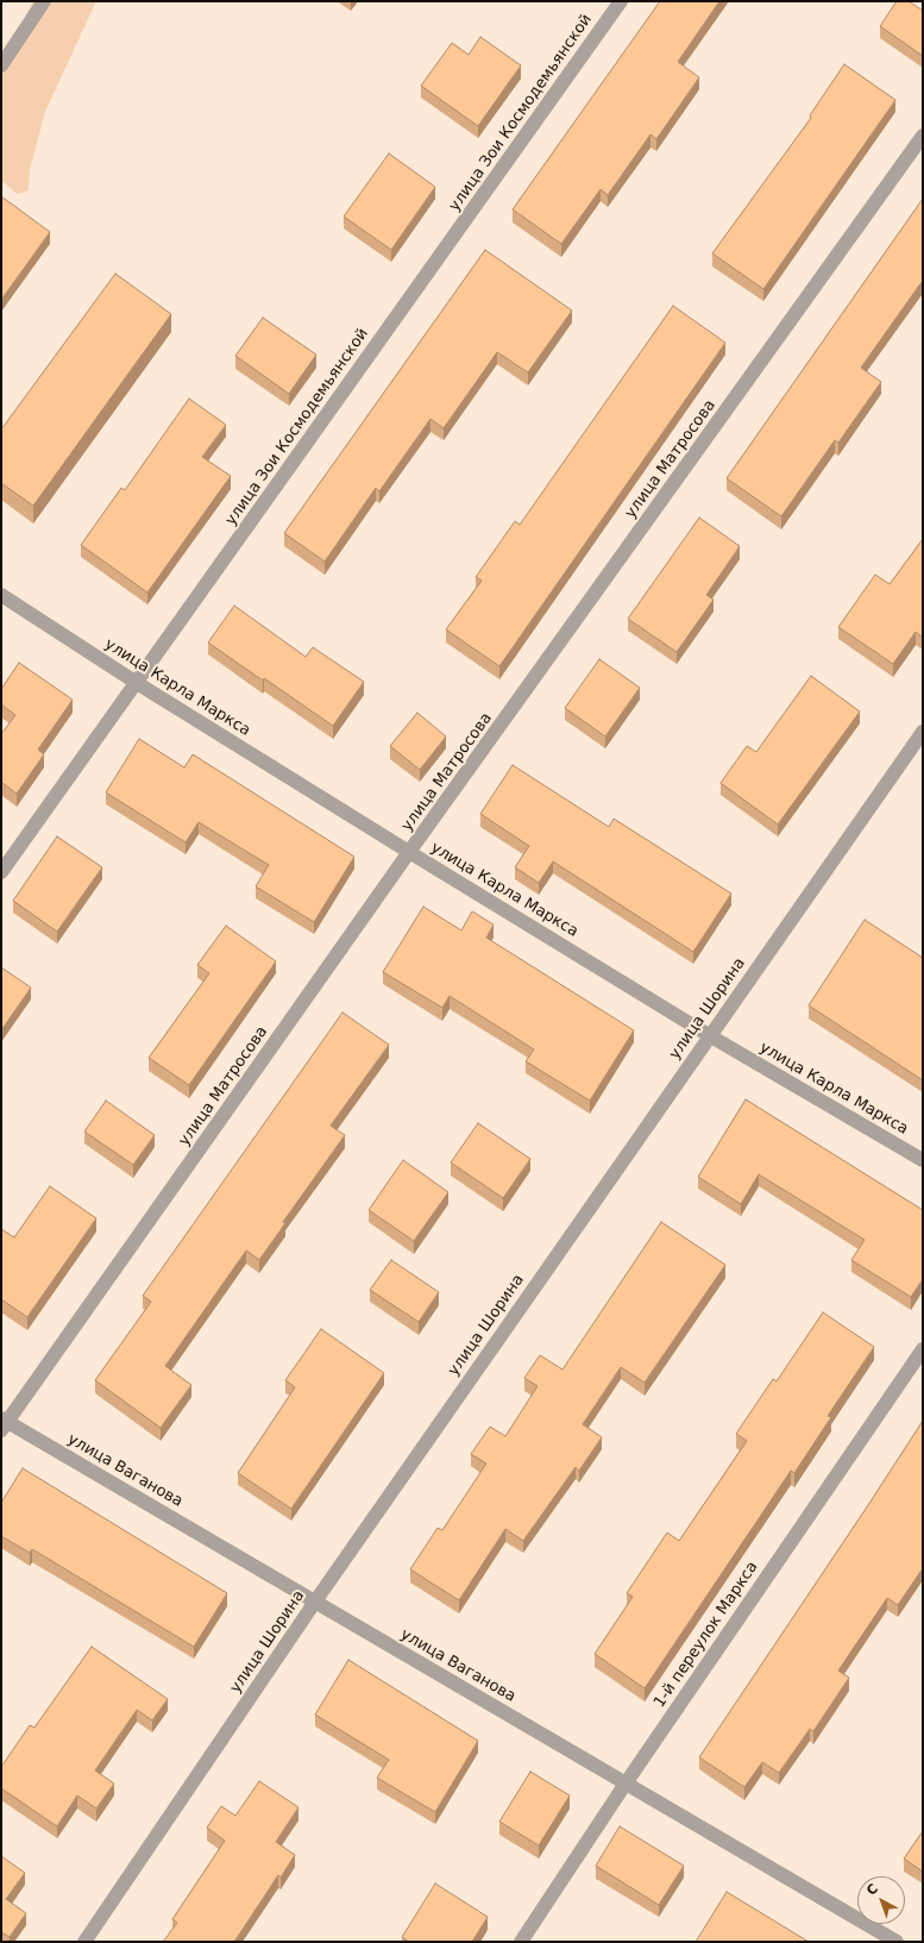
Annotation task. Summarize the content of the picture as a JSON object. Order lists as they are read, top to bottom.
{
  "streets": {
    "street": [
      "улица Зои Космодемьянской",
      "улица Матросова",
      "улица Карла Маркса",
      "улица Шорина",
      "улица Ваганова",
      "1-й переулок Маркса"
    ]
  },
  "crossings": [
    ["улица Зои Космодемьянской", "улица Карла Маркса"],
    ["улица Матросова", "улица Карла Маркса"],
    ["улица Матросова", "улица Ваганова"],
    ["улица Карла Маркса", "улица Шорина"],
    ["улица Шорина", "улица Ваганова"],
    ["улица Ваганова", "1-й переулок Маркса"]
  ],
  "north": "top left"
}
